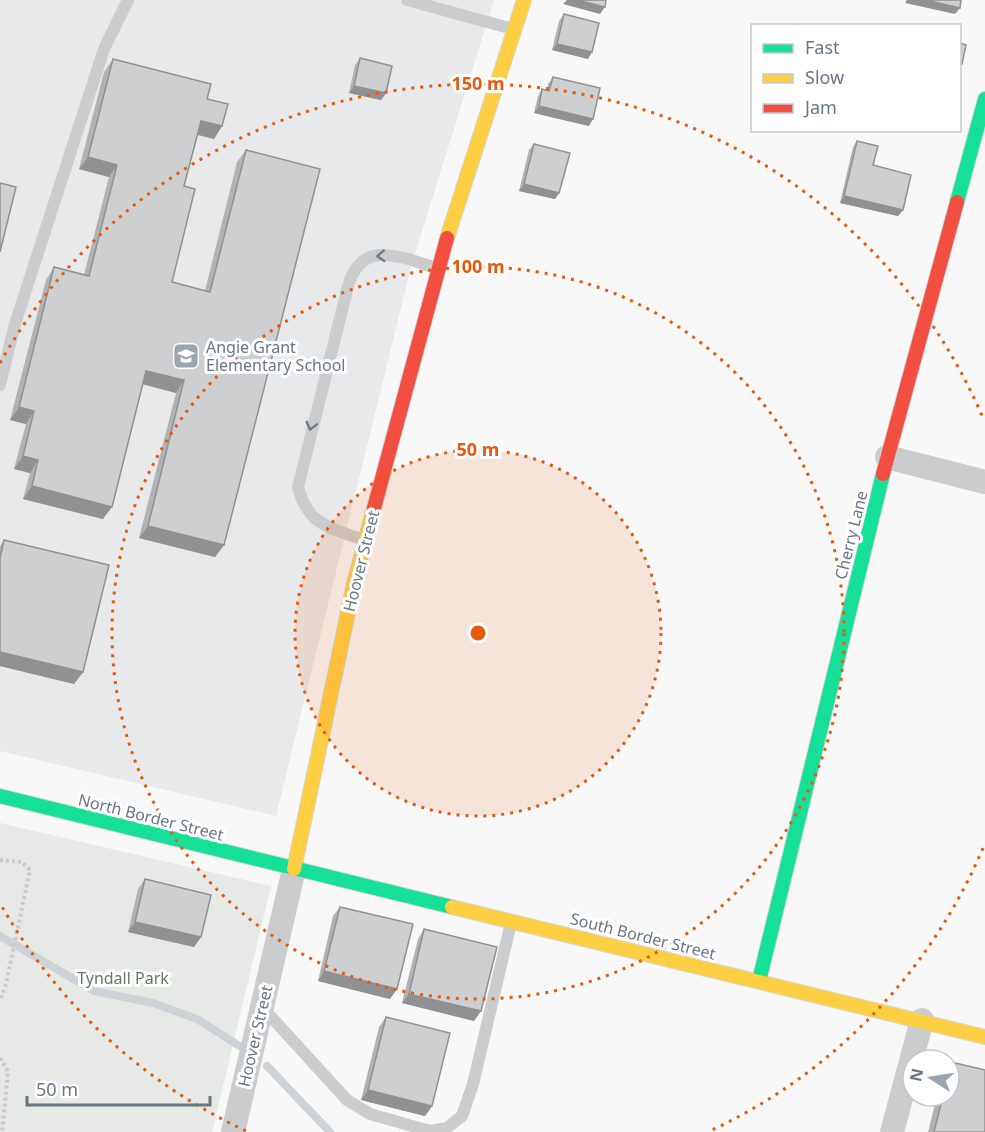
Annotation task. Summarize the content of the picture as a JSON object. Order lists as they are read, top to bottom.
{
  "streets": {
    "street": [
      "Cherry Lane",
      "Hoover Street",
      "North Border Street",
      "South Border Street"
    ]
  },
  "crossings": [
    ["Cherry Lane", "South Border Street"],
    ["Hoover Street", "North Border Street"],
    ["Hoover Street", "South Border Street"],
    ["North Border Street", "South Border Street"]
  ],
  "parks": ["Tyndall Park"],
  "places": {
    "school or university": ["Angie Grant Elementary School"]
  },
  "legend": ["Fast", "Slow", "Jam"],
  "scale_bar": "50 m",
  "north": "left",
  "rings": ["150 m", "100 m", "50 m"]
}
